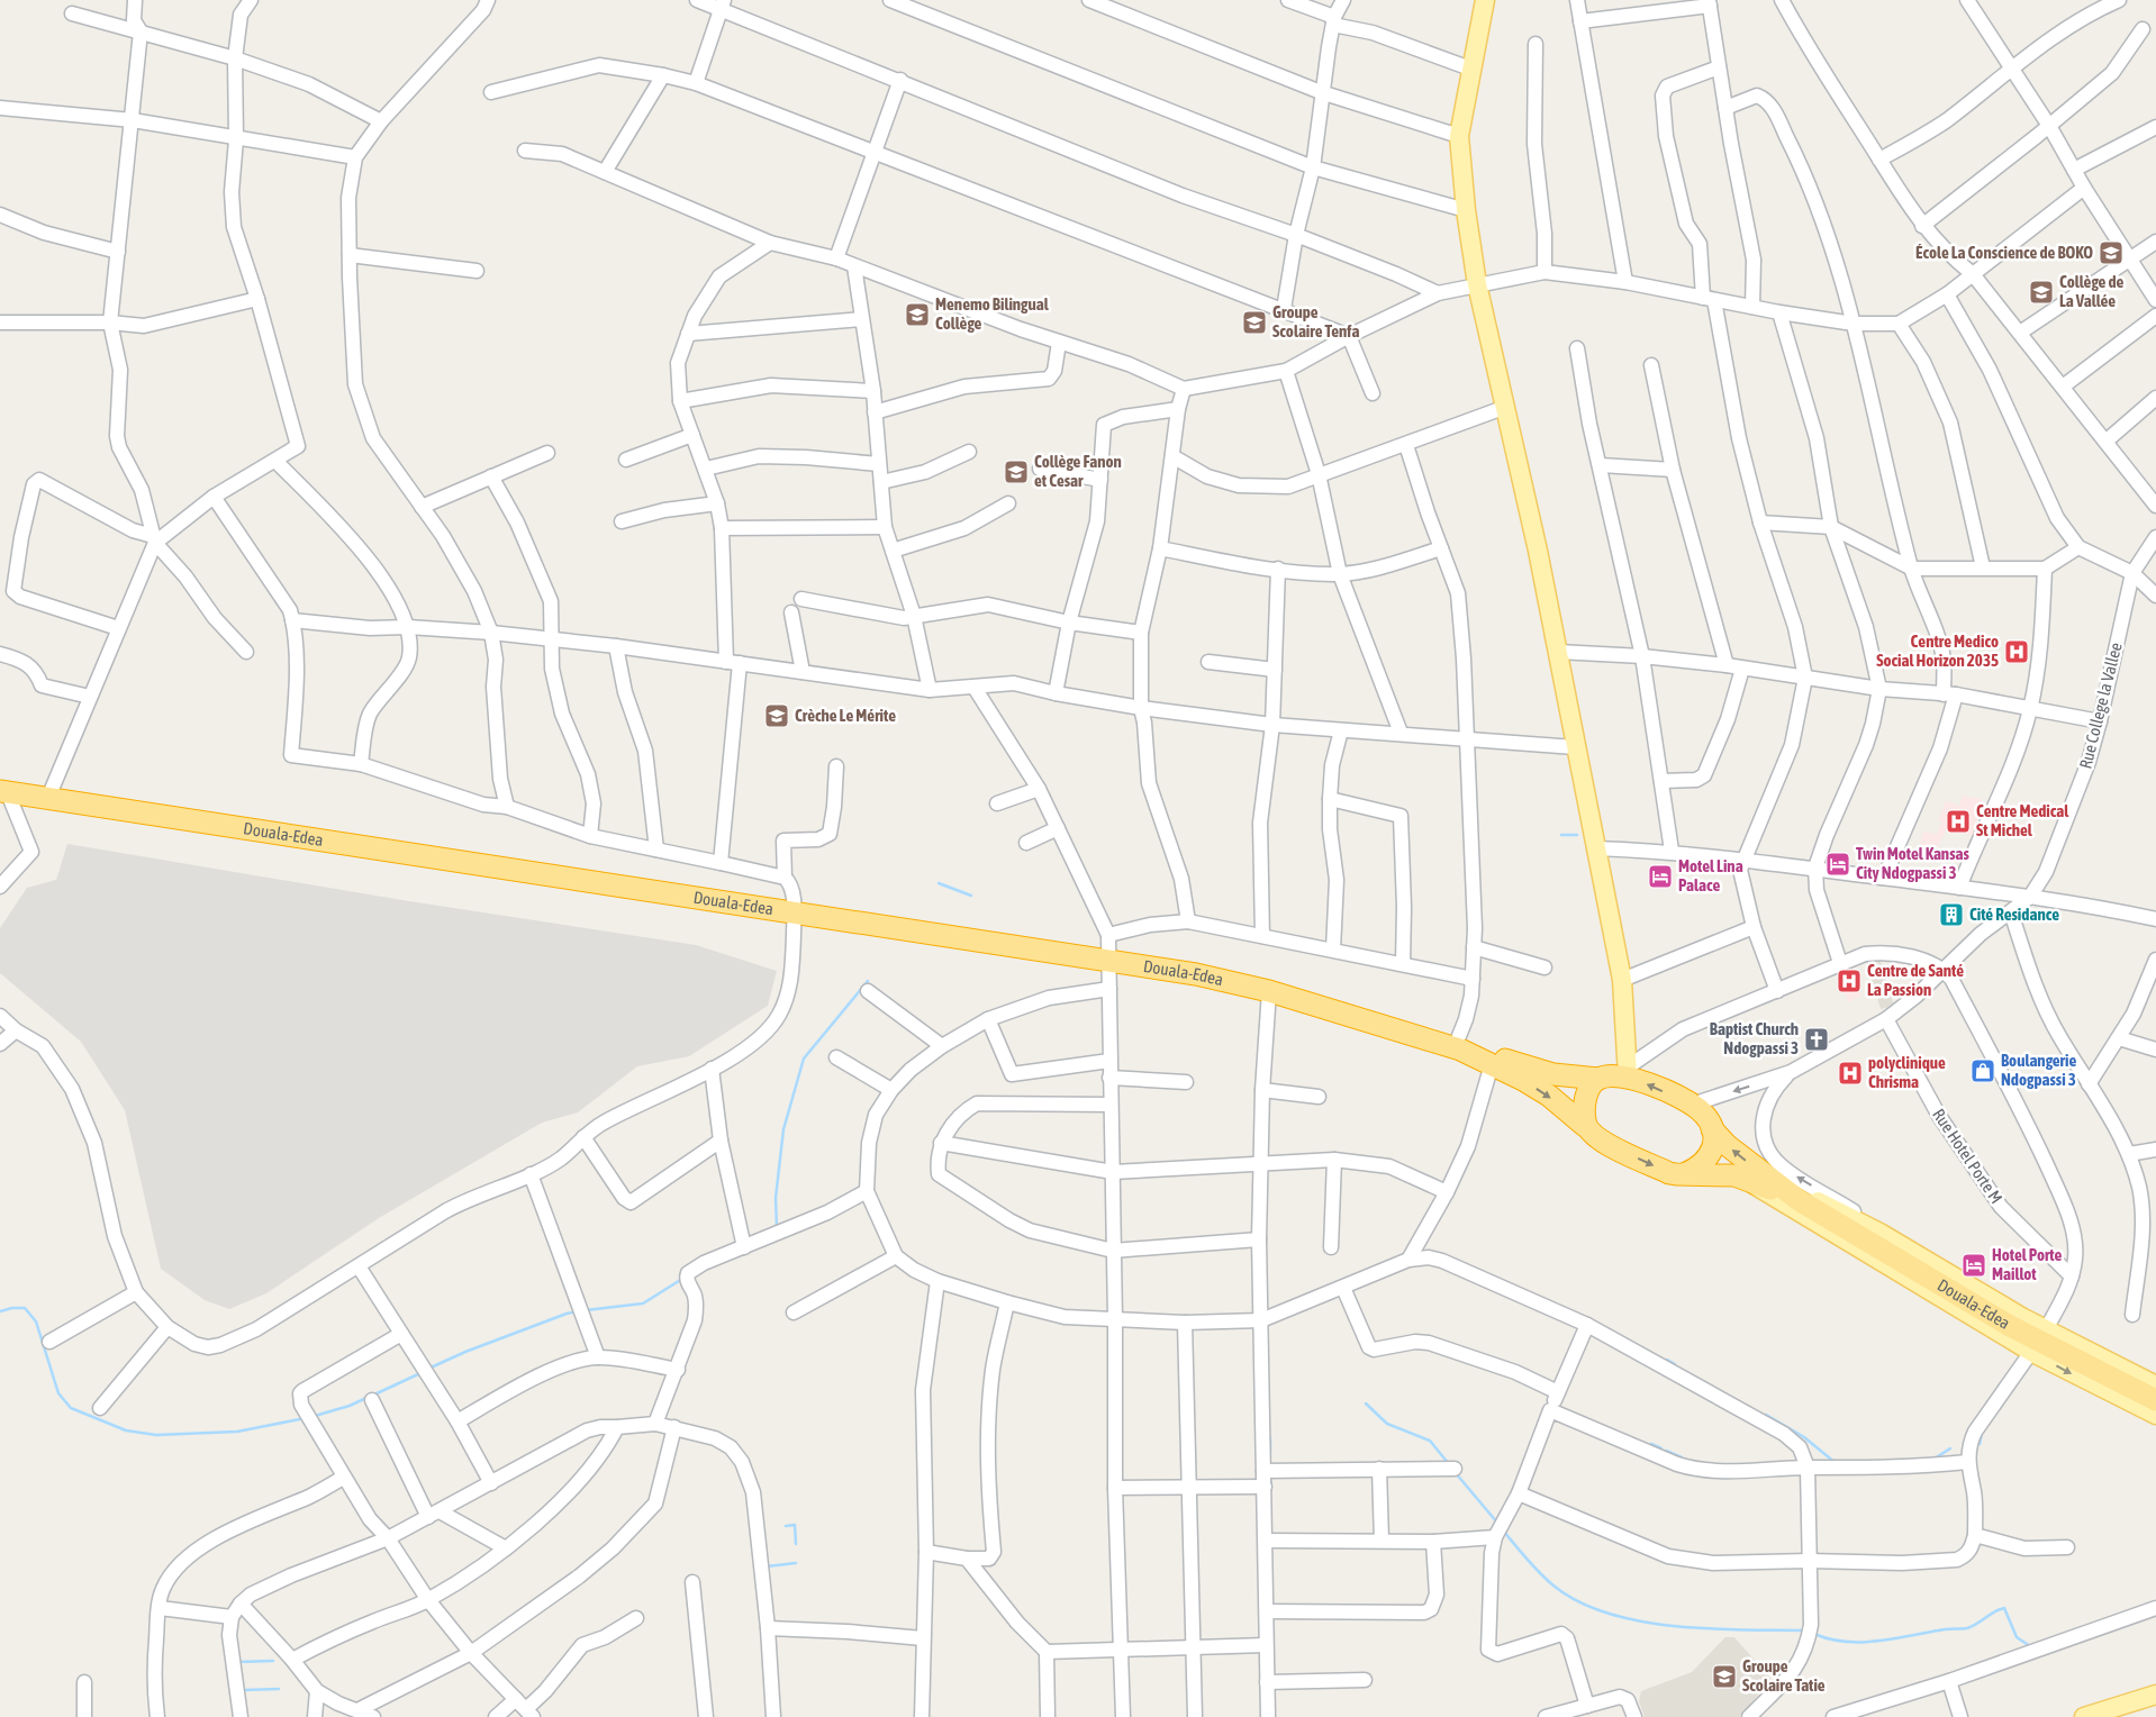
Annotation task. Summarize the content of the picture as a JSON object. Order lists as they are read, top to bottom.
{
  "streets": {
    "highway": ["Douala-Edea"],
    "street": ["Rue College la Vallee", "Rue Hotel Porte M"]
  },
  "crossings": [
    ["Rue College la Vallee", "Rue Hotel Porte M"]
  ],
  "places": {
    "school or university": [
      "École La Conscience de BOKO",
      "Collège de La Vallée",
      "Menemo Bilingual Collège",
      "Groupe Scolaire Tenfa",
      "Collège Fanon et Cesar",
      "Crèche Le Mérite",
      "Groupe Scolaire Tatie"
    ],
    "hospital": [
      "Centre Medico Social Horizon 2035",
      "Centre Medical St Michel",
      "Centre de Santé La Passion",
      "polyclinique Chrisma"
    ],
    "hotel": ["Twin Motel Kansas City Ndogpassi 3", "Motel Lina Palace", "Hotel Porte Maillot"],
    "building": ["Cité Residance"],
    "church": ["Baptist Church Ndogpassi 3"],
    "shop": ["Boulangerie Ndogpassi 3"]
  }
}
